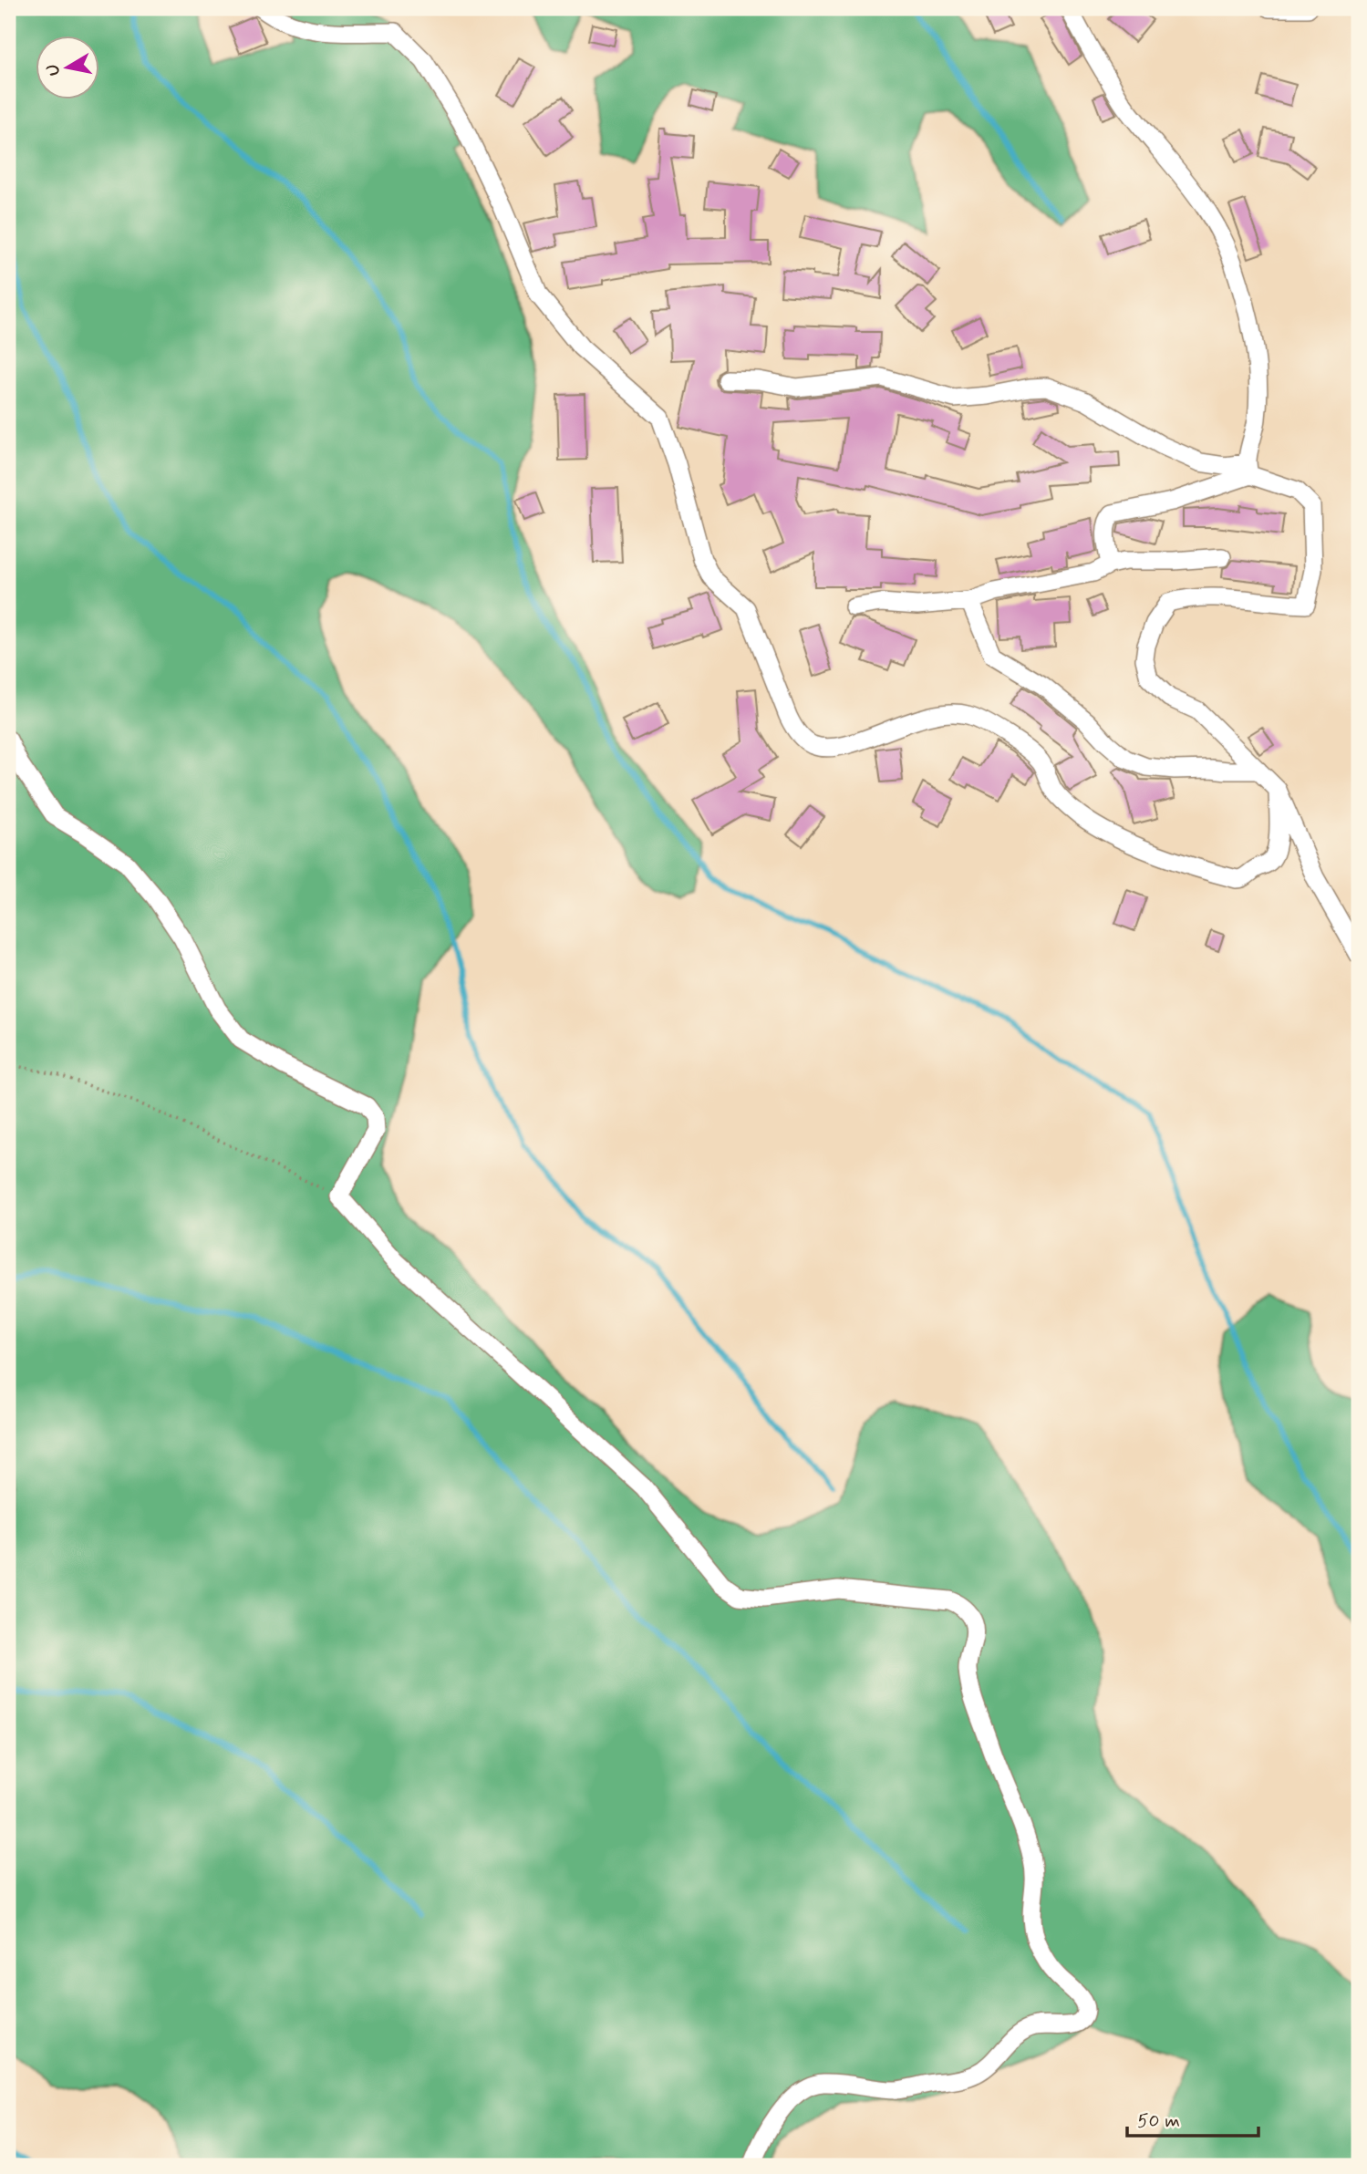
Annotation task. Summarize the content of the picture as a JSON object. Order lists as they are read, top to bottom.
{
  "scale_bar": "50 m",
  "north": "left"
}
